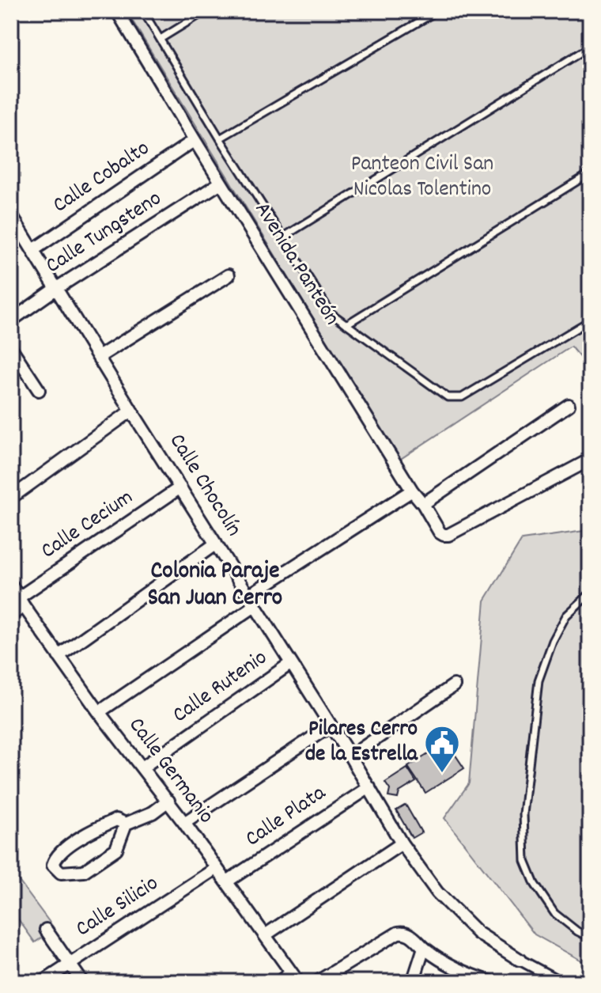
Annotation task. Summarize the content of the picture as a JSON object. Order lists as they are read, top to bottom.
{
  "streets": {
    "street": [
      "Calle Cobalto",
      "Calle Tungsteno",
      "Avenida Panteón",
      "Calle Chocolín",
      "Calle Cecium",
      "Calle Rutenio",
      "Calle Germanio",
      "Calle Plata",
      "Calle Silicio"
    ]
  },
  "crossings": [
    ["Calle Cobalto", "Avenida Panteón"],
    ["Calle Cobalto", "Calle Chocolín"],
    ["Calle Tungsteno", "Avenida Panteón"],
    ["Calle Tungsteno", "Calle Chocolín"],
    ["Calle Chocolín", "Calle Cecium"],
    ["Calle Chocolín", "Calle Rutenio"],
    ["Calle Chocolín", "Calle Plata"],
    ["Calle Cecium", "Calle Germanio"],
    ["Calle Rutenio", "Calle Germanio"],
    ["Calle Germanio", "Calle Plata"],
    ["Calle Germanio", "Calle Silicio"]
  ],
  "districts": ["Colonia Paraje San Juan Cerro"],
  "parks": ["Panteon Civil San Nicolas Tolentino"],
  "places": {
    "public building": ["Pilares Cerro de la Estrella"]
  }
}
